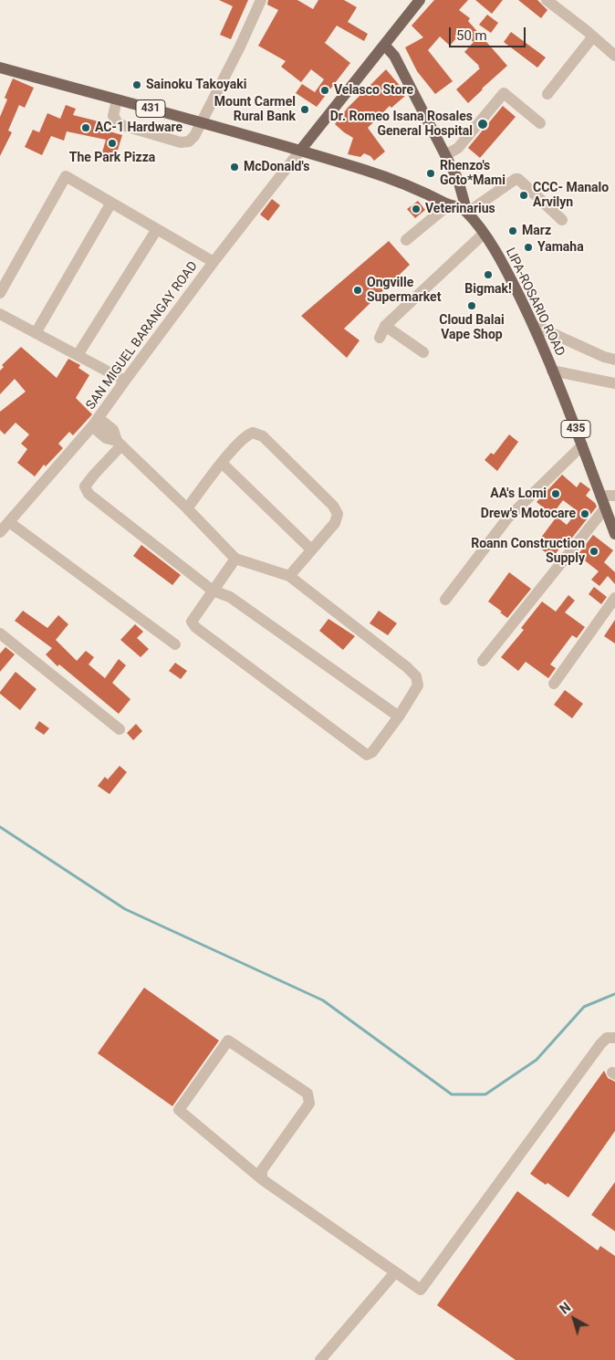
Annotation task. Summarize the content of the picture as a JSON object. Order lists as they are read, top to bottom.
{
  "streets": {
    "main road": ["431", "LIPA-ROSARIO ROAD", "435"],
    "street": ["SAN MIGUEL BARANGAY ROAD"]
  },
  "crossings": [
    ["LIPA-ROSARIO ROAD", "SAN MIGUEL BARANGAY ROAD"],
    ["LIPA-ROSARIO ROAD", "435"]
  ],
  "places": [
    "Sainoku Takoyaki",
    "Velasco Store",
    "Mount Carmel Rural Bank",
    "Dr. Romeo Isana Rosales General Hospital",
    "AC-1 Hardware",
    "The Park Pizza",
    "McDonald's",
    "Rhenzo's Goto*Mami",
    "CCC- Manalo Arvilyn",
    "Veterinarius",
    "Marz",
    "Yamaha",
    "Bigmak!",
    "Ongville Supermarket",
    "Cloud Balai Vape Shop",
    "AA's Lomi",
    "Drew's Motocare",
    "Roann Construction Supply"
  ],
  "scale_bar": "50 m",
  "north": "top left"
}
